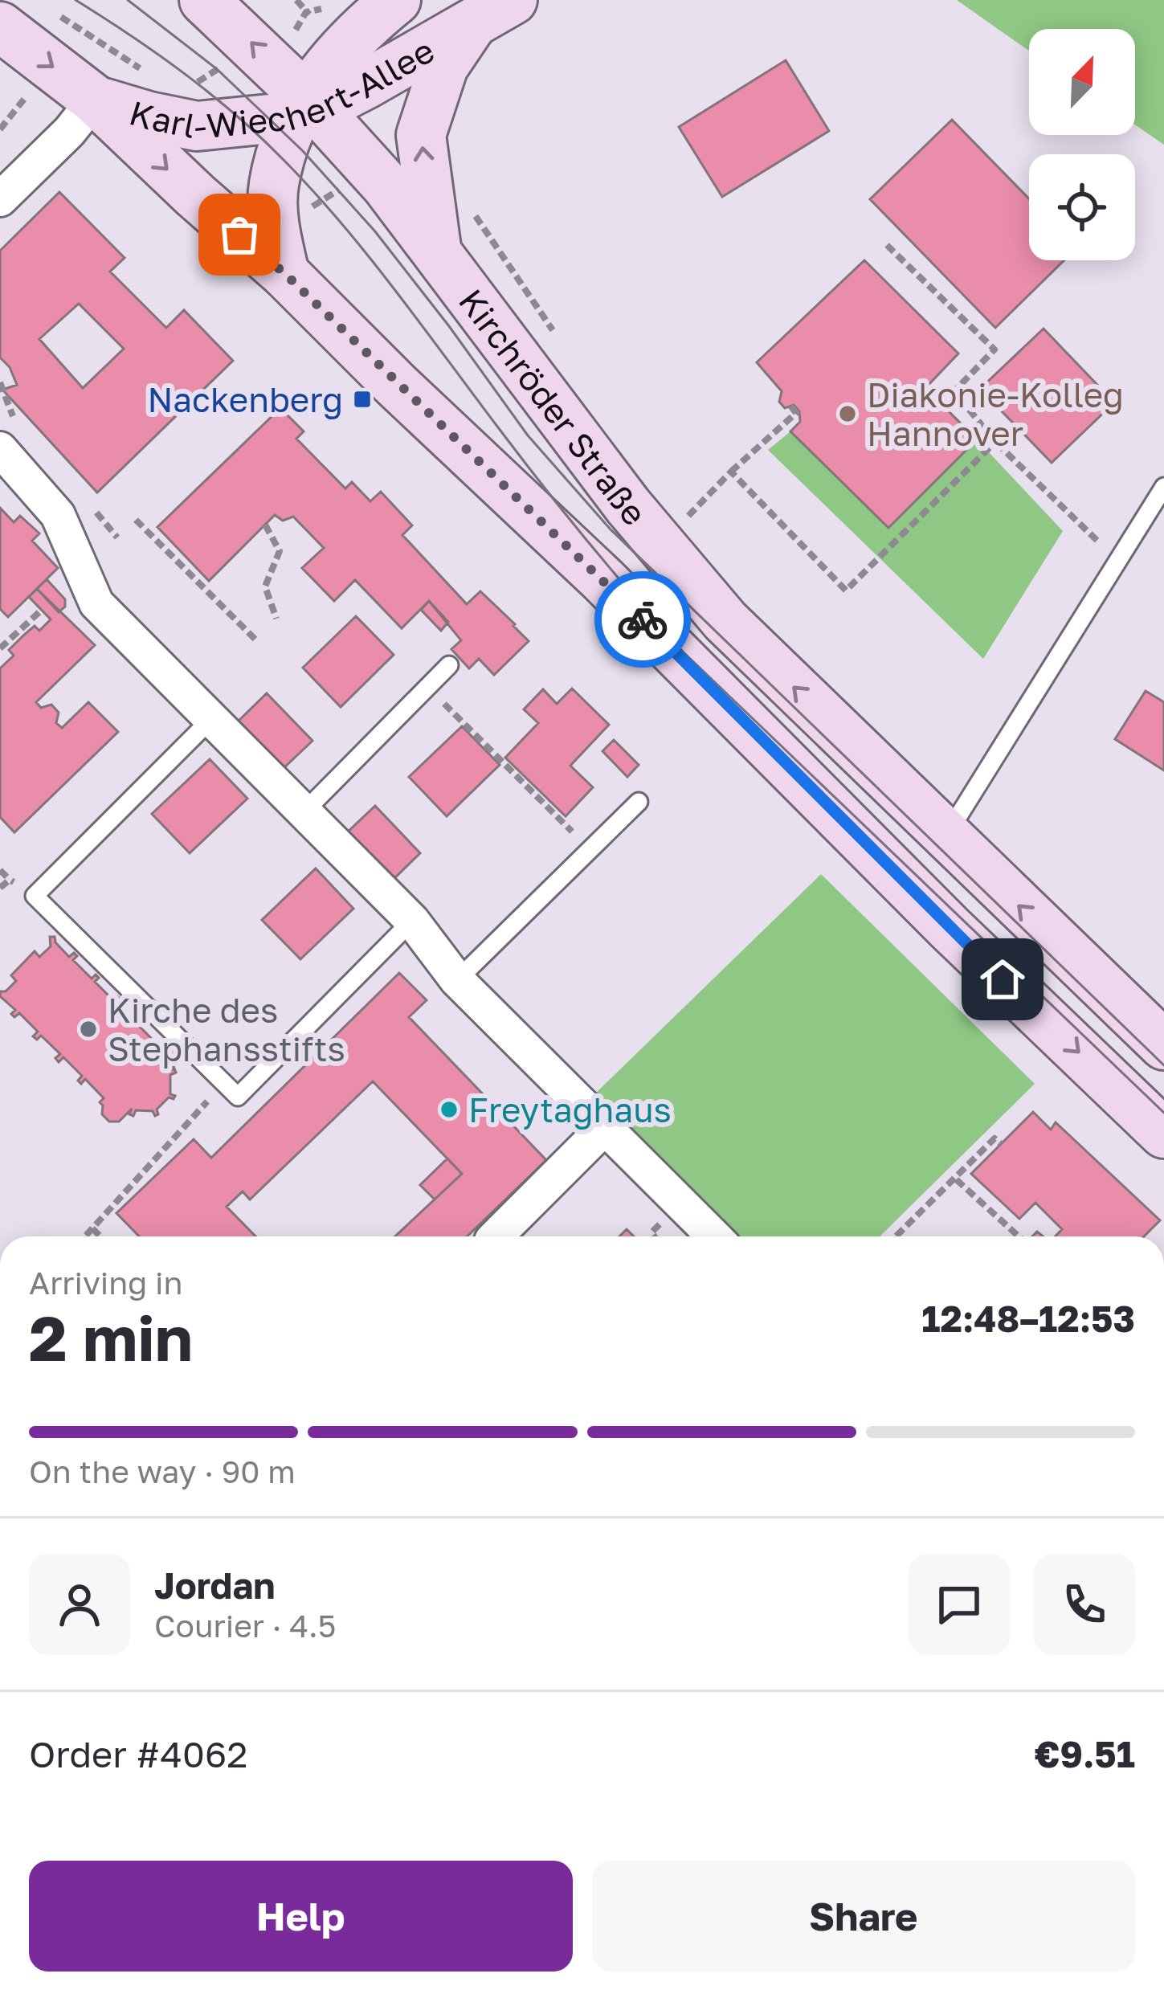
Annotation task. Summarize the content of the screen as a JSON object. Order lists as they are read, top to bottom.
{
  "streets": {
    "main road": ["Karl-Wiechert-Allee", "Kirchröder Straße"]
  },
  "crossings": [
    ["Karl-Wiechert-Allee", "Kirchröder Straße"]
  ],
  "places": {
    "transit": ["Nackenberg"],
    "other": ["Diakonie-Kolleg Hannover", "Kirche des Stephansstifts", "Freytaghaus"]
  },
  "north": "top right",
  "page": {
    "heading": ["2 min", "Arriving in", "12:48–12:53"],
    "panel": [
      "Jordan",
      "Courier · 4.5",
      "Order #4062",
      "€9.51"
    ],
    "bar": "On the way · 90 m",
    "buttons": ["Help", "Share"]
  }
}
